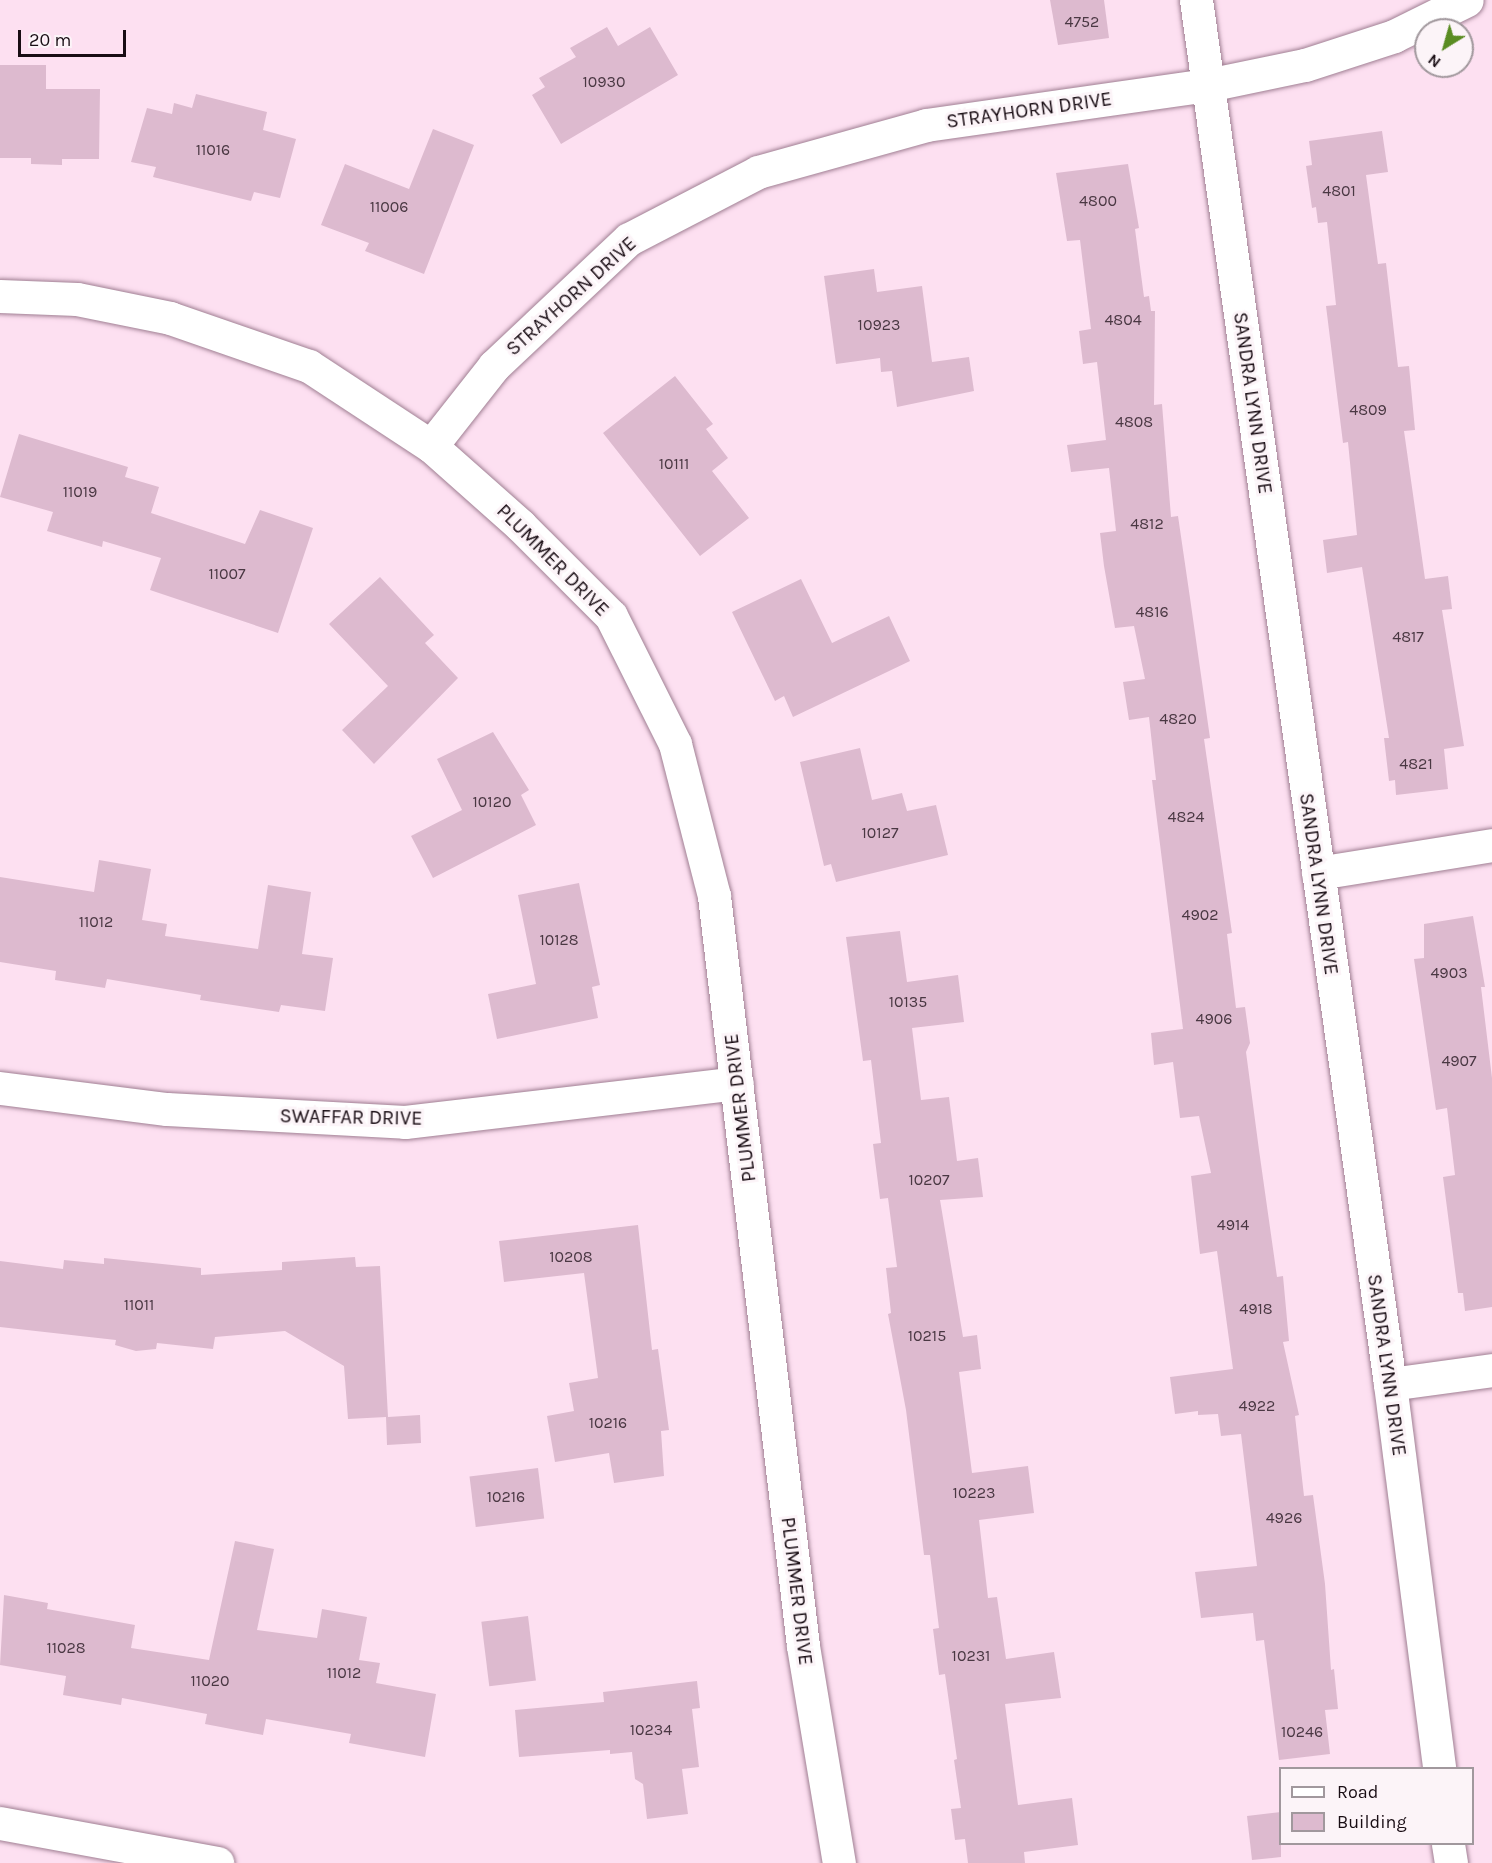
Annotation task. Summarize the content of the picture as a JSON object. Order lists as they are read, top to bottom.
{
  "streets": {
    "street": [
      "STRAYHORN DRIVE",
      "SANDRA LYNN DRIVE",
      "PLUMMER DRIVE",
      "SWAFFAR DRIVE"
    ]
  },
  "crossings": [
    ["STRAYHORN DRIVE", "SANDRA LYNN DRIVE"],
    ["STRAYHORN DRIVE", "PLUMMER DRIVE"],
    ["PLUMMER DRIVE", "SWAFFAR DRIVE"]
  ],
  "house_numbers": [
    "4752",
    "10930",
    "11016",
    "4801",
    "4800",
    "11006",
    "4804",
    "10923",
    "4809",
    "4808",
    "10111",
    "11019",
    "4812",
    "11007",
    "4816",
    "4817",
    "4820",
    "4821",
    "10120",
    "4824",
    "10127",
    "4902",
    "11012",
    "10128",
    "4903",
    "10135",
    "4906",
    "4907",
    "10207",
    "4914",
    "10208",
    "11011",
    "4918",
    "10215",
    "4922",
    "10216",
    "10223",
    "10216",
    "4926",
    "11028",
    "10231",
    "11012",
    "11020",
    "10234",
    "10246"
  ],
  "legend": ["Road", "Building"],
  "scale_bar": "20 m",
  "north": "bottom left"
}
